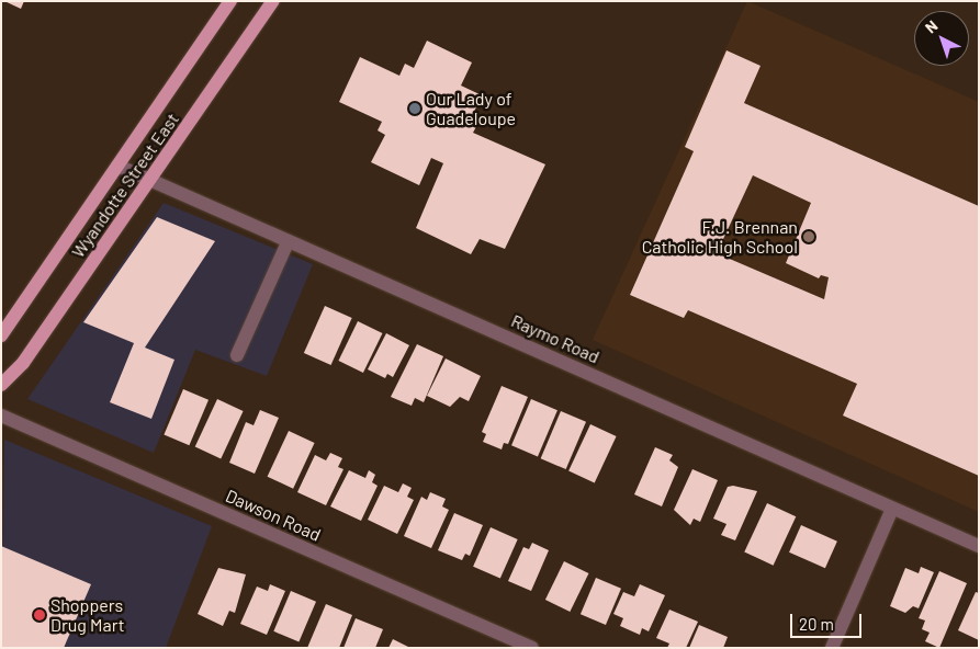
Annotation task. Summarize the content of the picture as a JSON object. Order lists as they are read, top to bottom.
{
  "streets": {
    "main road": ["Wyandotte Street East"],
    "street": ["Raymo Road", "Dawson Road"]
  },
  "crossings": [
    ["Wyandotte Street East", "Raymo Road"]
  ],
  "places": ["Our Lady of Guadeloupe", "F.J. Brennan Catholic High School", "Shoppers Drug Mart"],
  "scale_bar": "20 m",
  "north": "top left"
}
